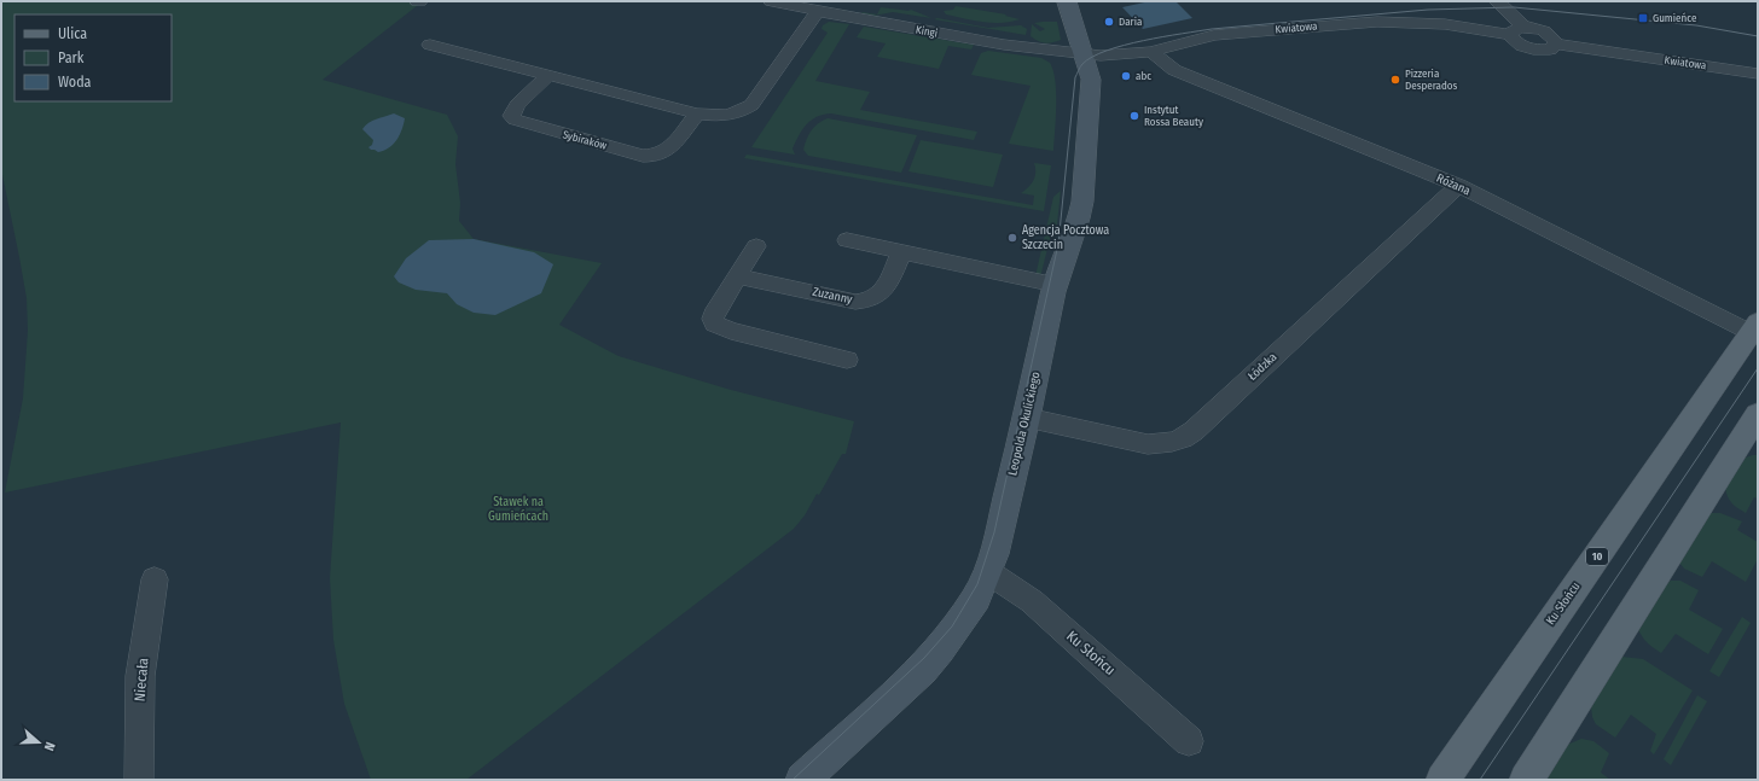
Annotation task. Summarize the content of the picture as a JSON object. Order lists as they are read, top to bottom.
{
  "streets": {
    "main road": ["10", "Ku Słońcu"],
    "street": [
      "Kwiatowa",
      "Kingi",
      "Sybiraków",
      "Różana",
      "Zuzanny",
      "Łódzka",
      "Leopolda Okulickiego",
      "Niecała"
    ]
  },
  "crossings": [
    ["Kwiatowa", "Kingi"],
    ["Kwiatowa", "Różana"],
    ["Kwiatowa", "Leopolda Okulickiego"],
    ["Kingi", "Leopolda Okulickiego"],
    ["Różana", "Łódzka"],
    ["Różana", "Ku Słońcu"],
    ["Łódzka", "Leopolda Okulickiego"],
    ["Leopolda Okulickiego", "Ku Słońcu"]
  ],
  "parks": ["Stawek na Gumieńcach"],
  "places": {
    "transit": ["Gumieńce"],
    "other": [
      "Daria",
      "abc",
      "Pizzeria Desperados",
      "Instytut Rossa Beauty",
      "Agencja Pocztowa Szczecin"
    ]
  },
  "legend": ["Ulica", "Park", "Woda"],
  "north": "right"
}
